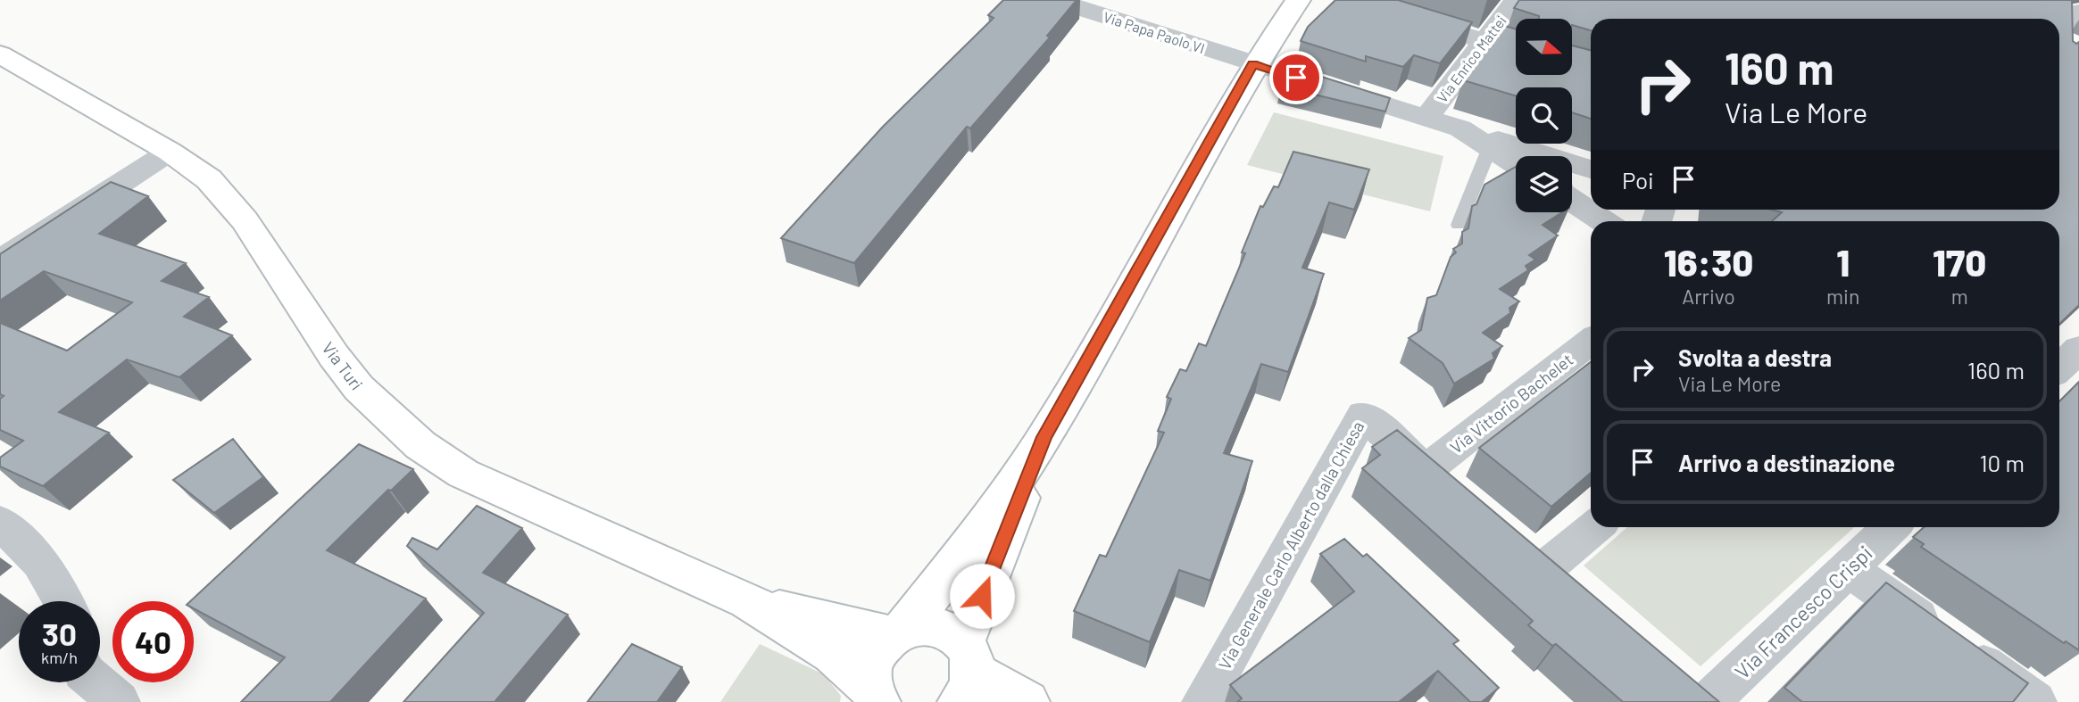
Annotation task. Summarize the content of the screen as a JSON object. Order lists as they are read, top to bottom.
{
  "streets": {
    "street": [
      "Via Papa Paolo VI",
      "Via Enrico Mattei",
      "Via Turi",
      "Via Vittorio Bachelet",
      "Via Generale Carlo Alberto dalla Chiesa",
      "Via Francesco Crispi"
    ]
  },
  "crossings": [
    ["Via Papa Paolo VI", "Via Enrico Mattei"],
    ["Via Vittorio Bachelet", "Via Generale Carlo Alberto dalla Chiesa"]
  ],
  "north": "right",
  "page": {
    "turn": ["160 m", "Via Le More"],
    "then": "Poi",
    "eta": [
      "16:30",
      "Arrivo",
      "1",
      "min",
      "170",
      "m"
    ],
    "list": [
      {
        "name": "Svolta a destra",
        "note": "Via Le More",
        "value": "160 m"
      },
      {
        "name": "Arrivo a destinazione",
        "value": "10 m"
      }
    ],
    "speed": "30 km/h",
    "limit": "40"
  }
}
